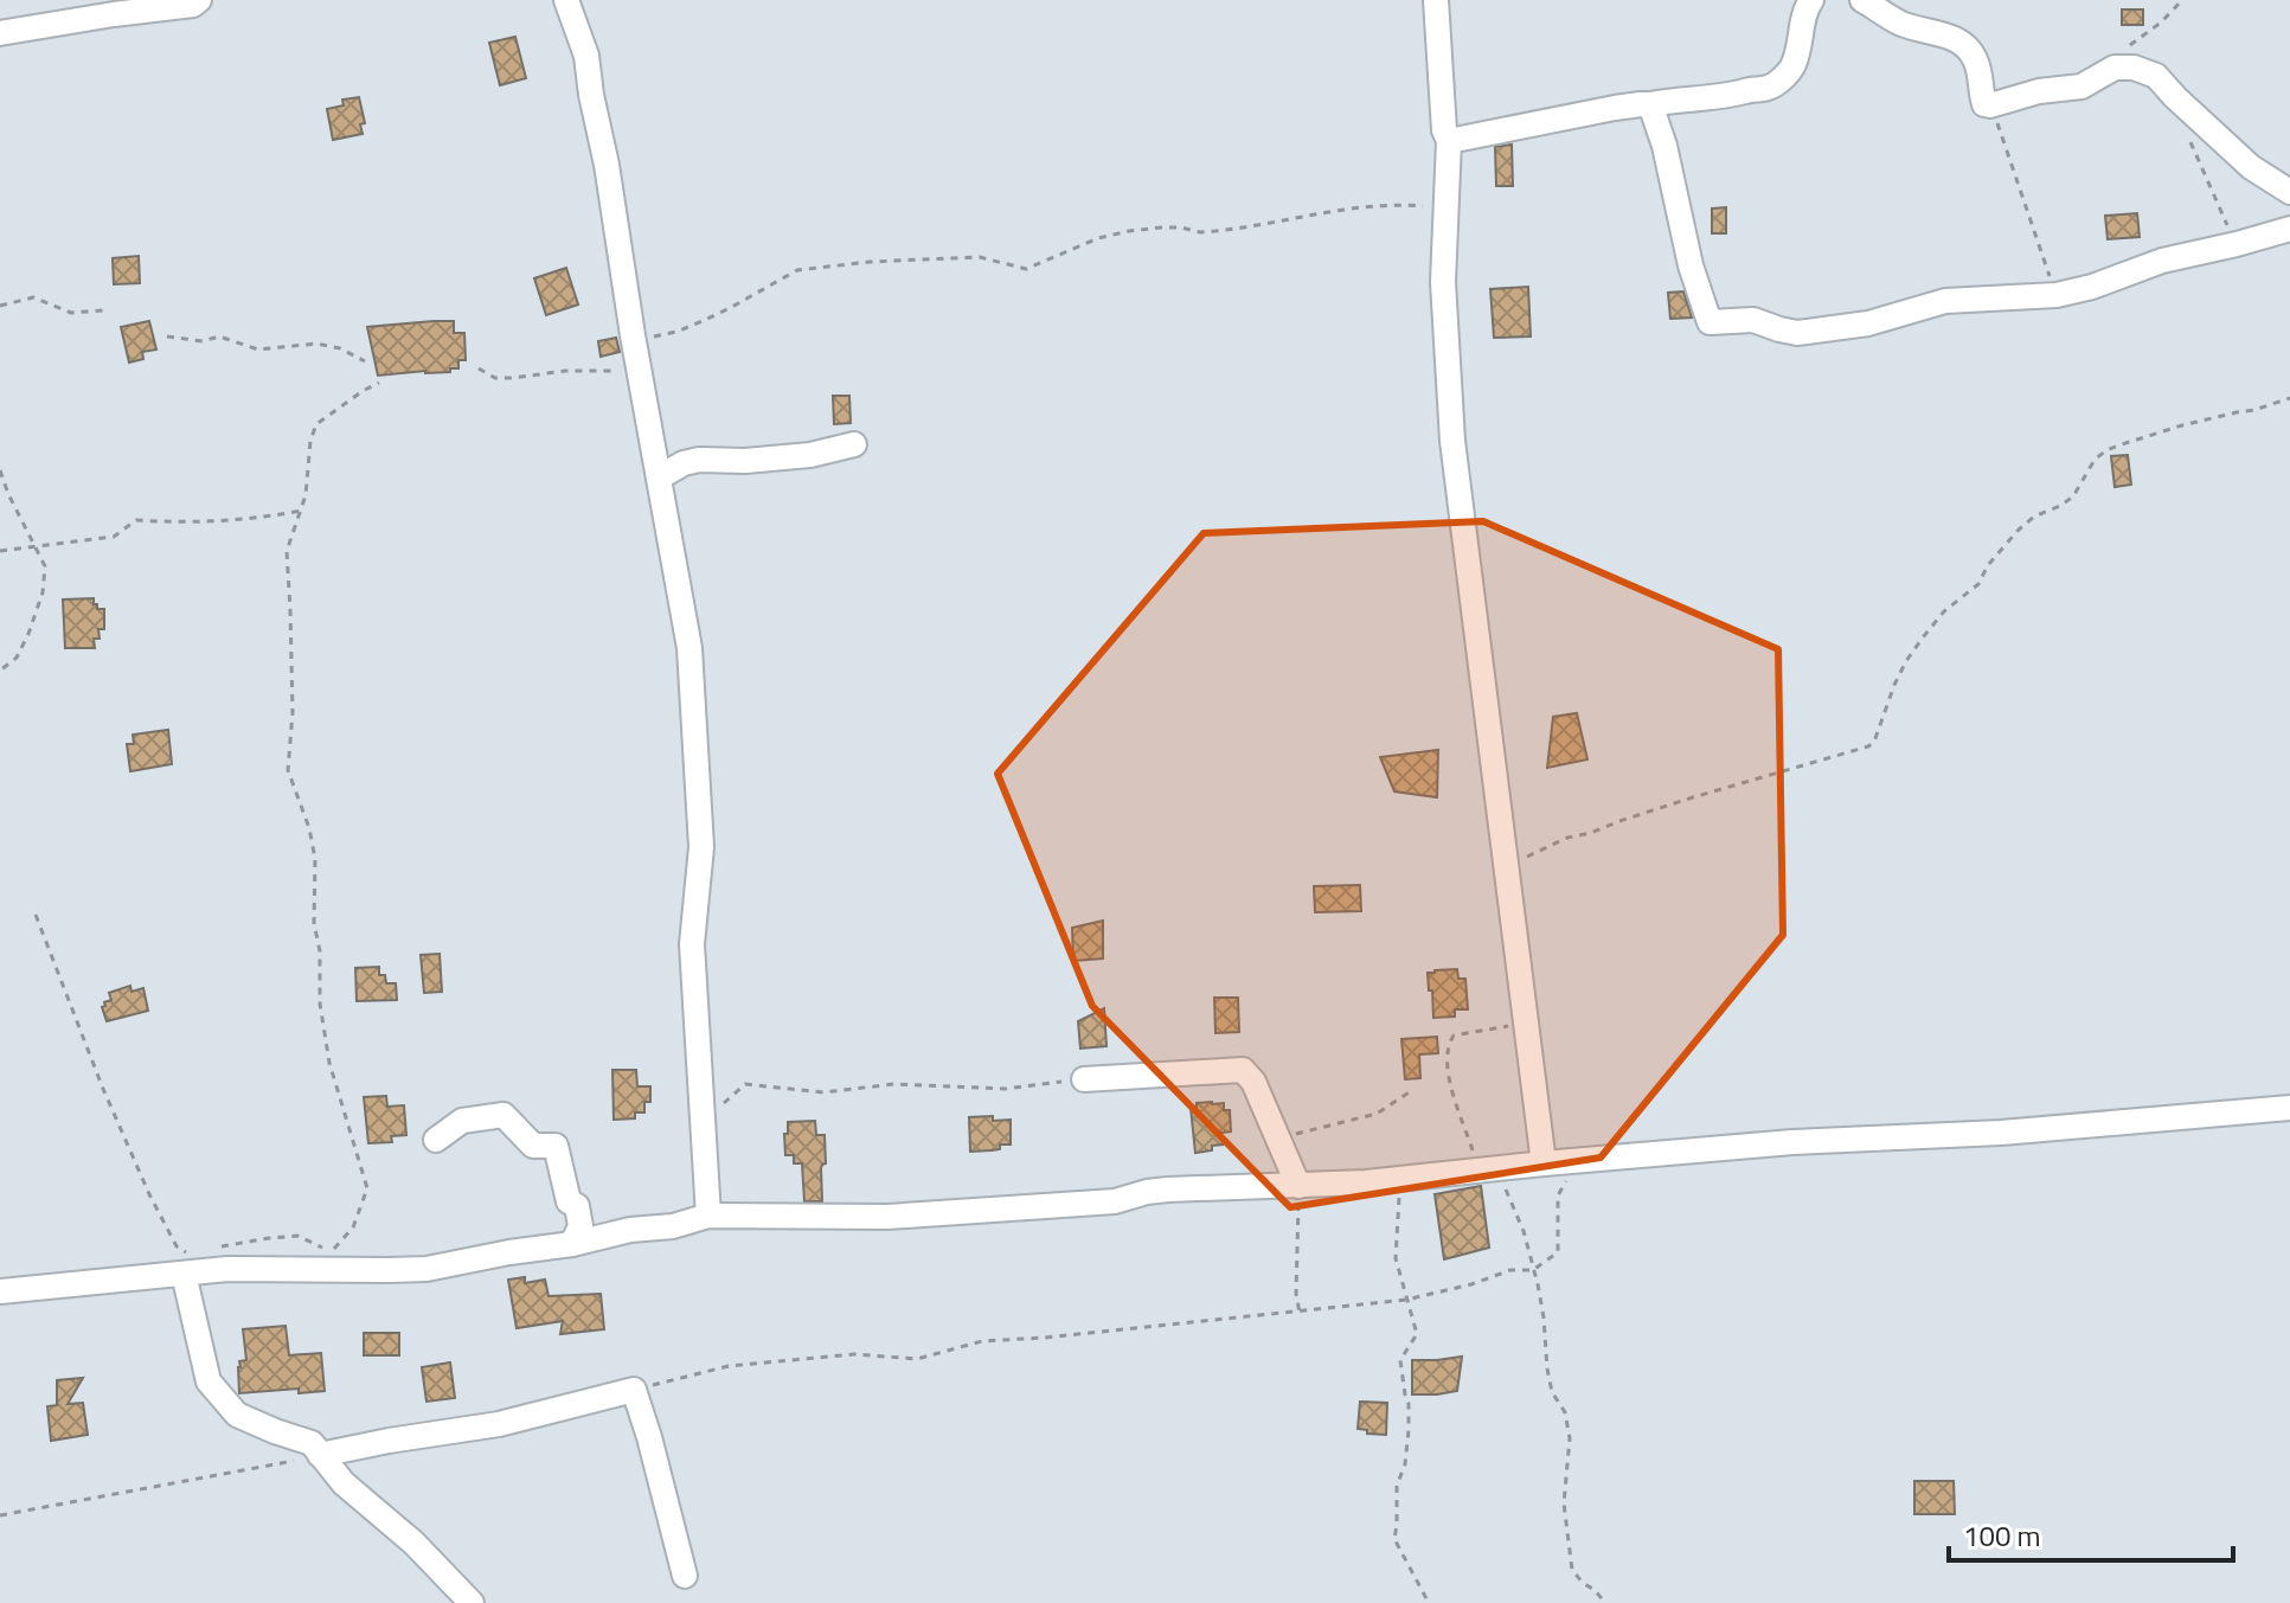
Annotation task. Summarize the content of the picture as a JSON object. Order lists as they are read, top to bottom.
{
  "scale_bar": "100 m"
}
